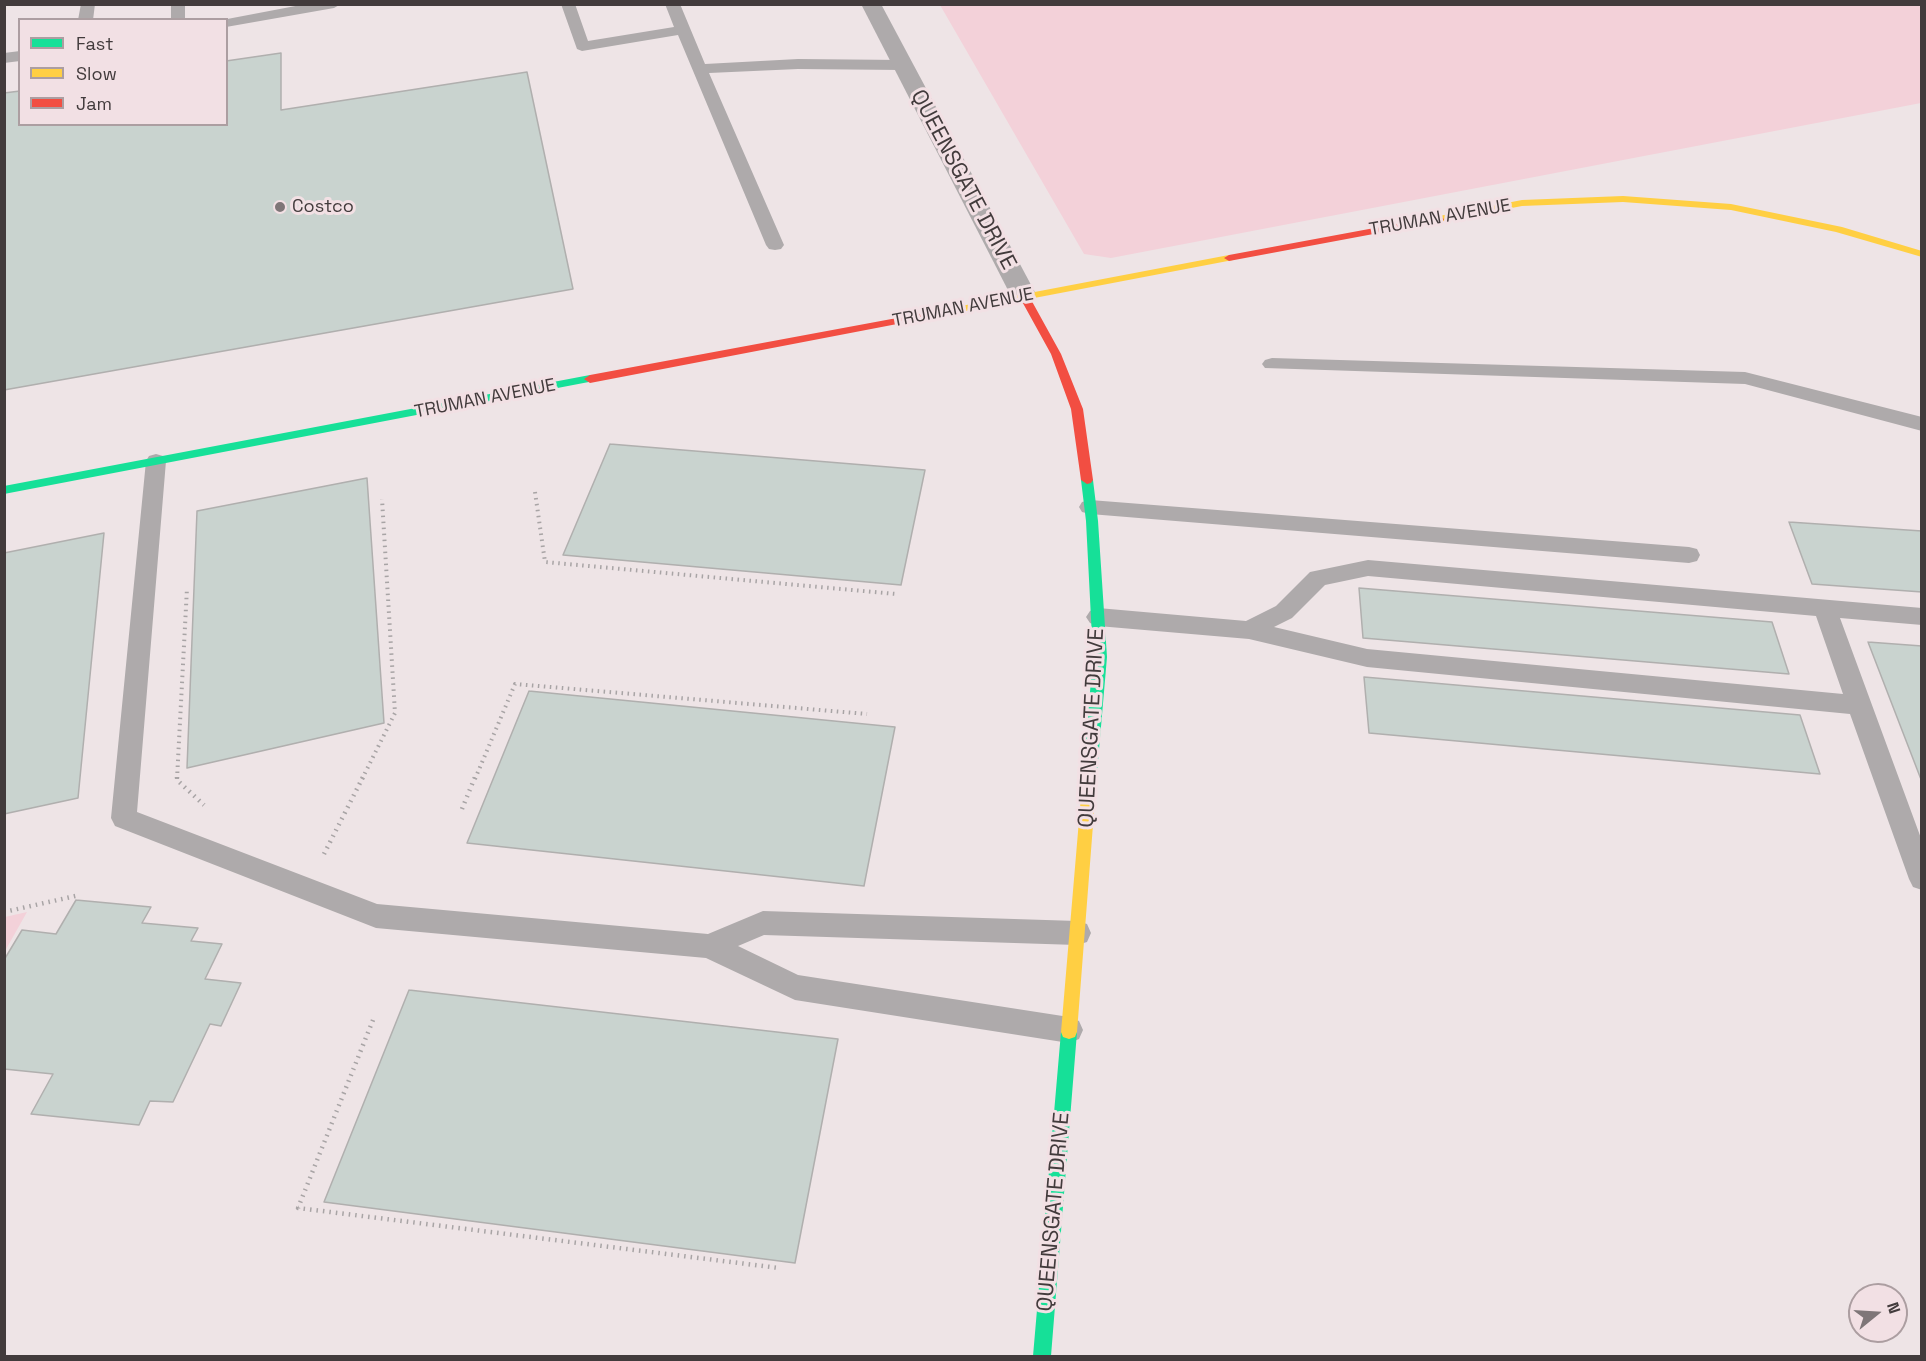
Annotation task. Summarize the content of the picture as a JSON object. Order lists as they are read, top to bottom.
{
  "streets": {
    "street": ["QUEENSGATE DRIVE", "TRUMAN AVENUE"]
  },
  "crossings": [
    ["QUEENSGATE DRIVE", "TRUMAN AVENUE"]
  ],
  "places": ["Costco"],
  "legend": ["Fast", "Slow", "Jam"],
  "north": "right"
}
